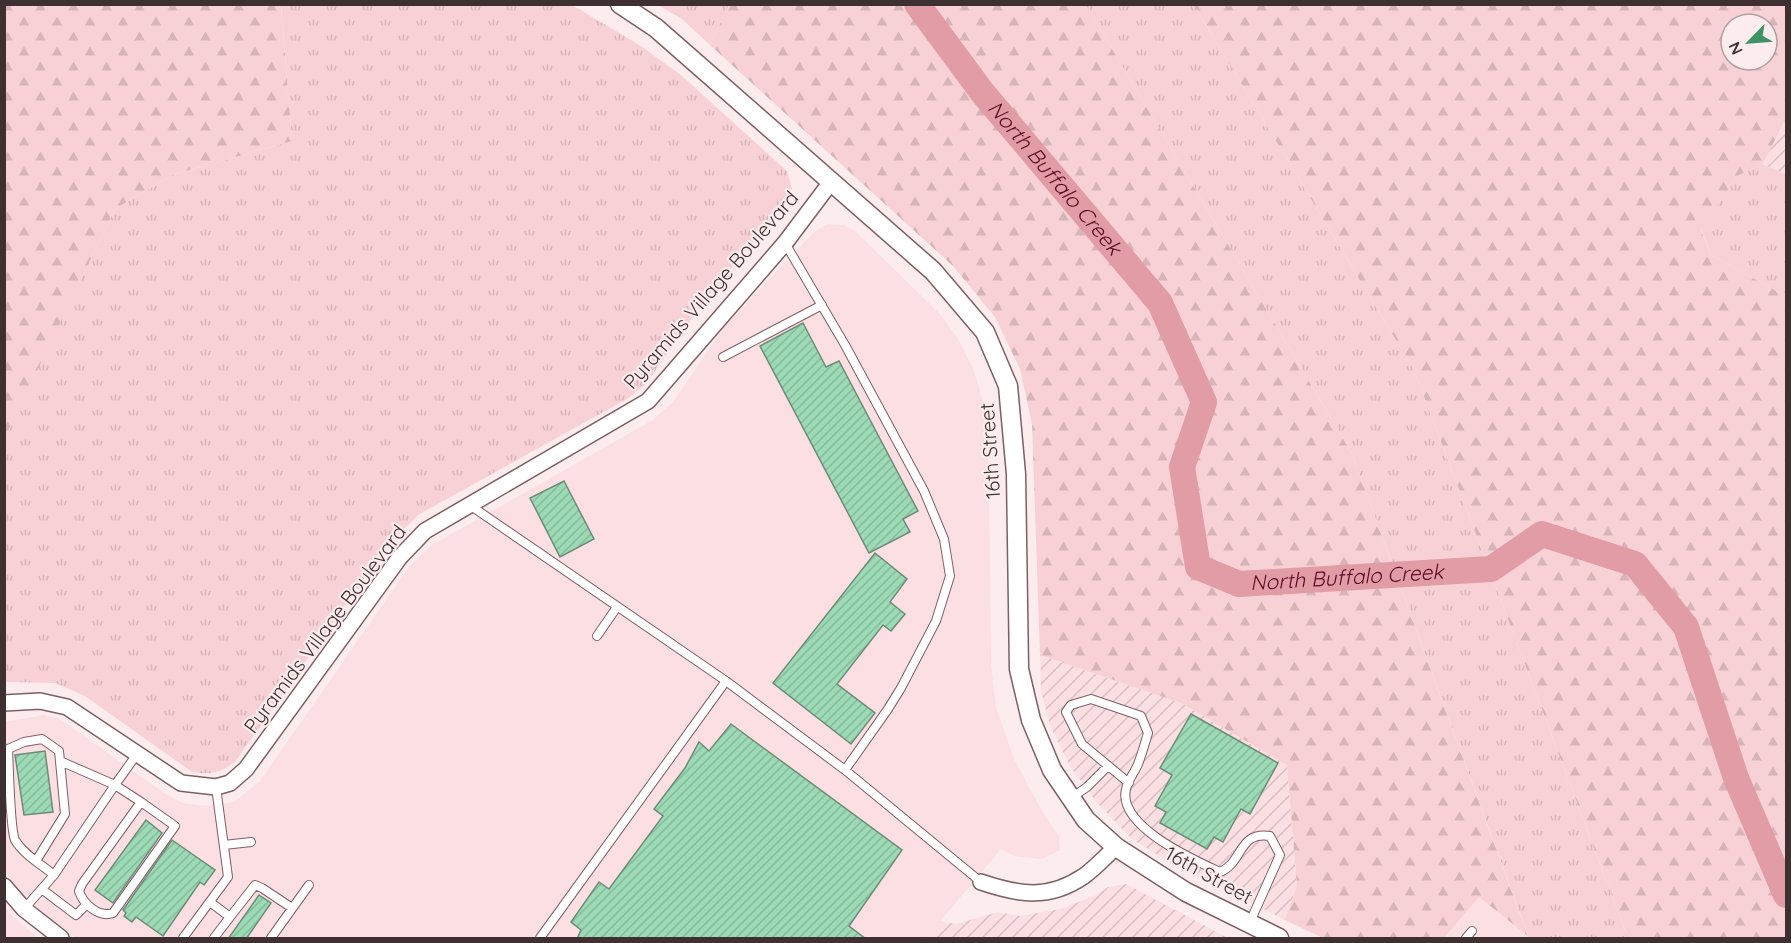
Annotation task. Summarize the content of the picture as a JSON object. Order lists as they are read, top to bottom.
{
  "streets": {
    "street": ["Pyramids Village Boulevard", "16th Street"]
  },
  "crossings": [
    ["Pyramids Village Boulevard", "16th Street"]
  ],
  "water": ["North Buffalo Creek"],
  "north": "bottom left"
}
